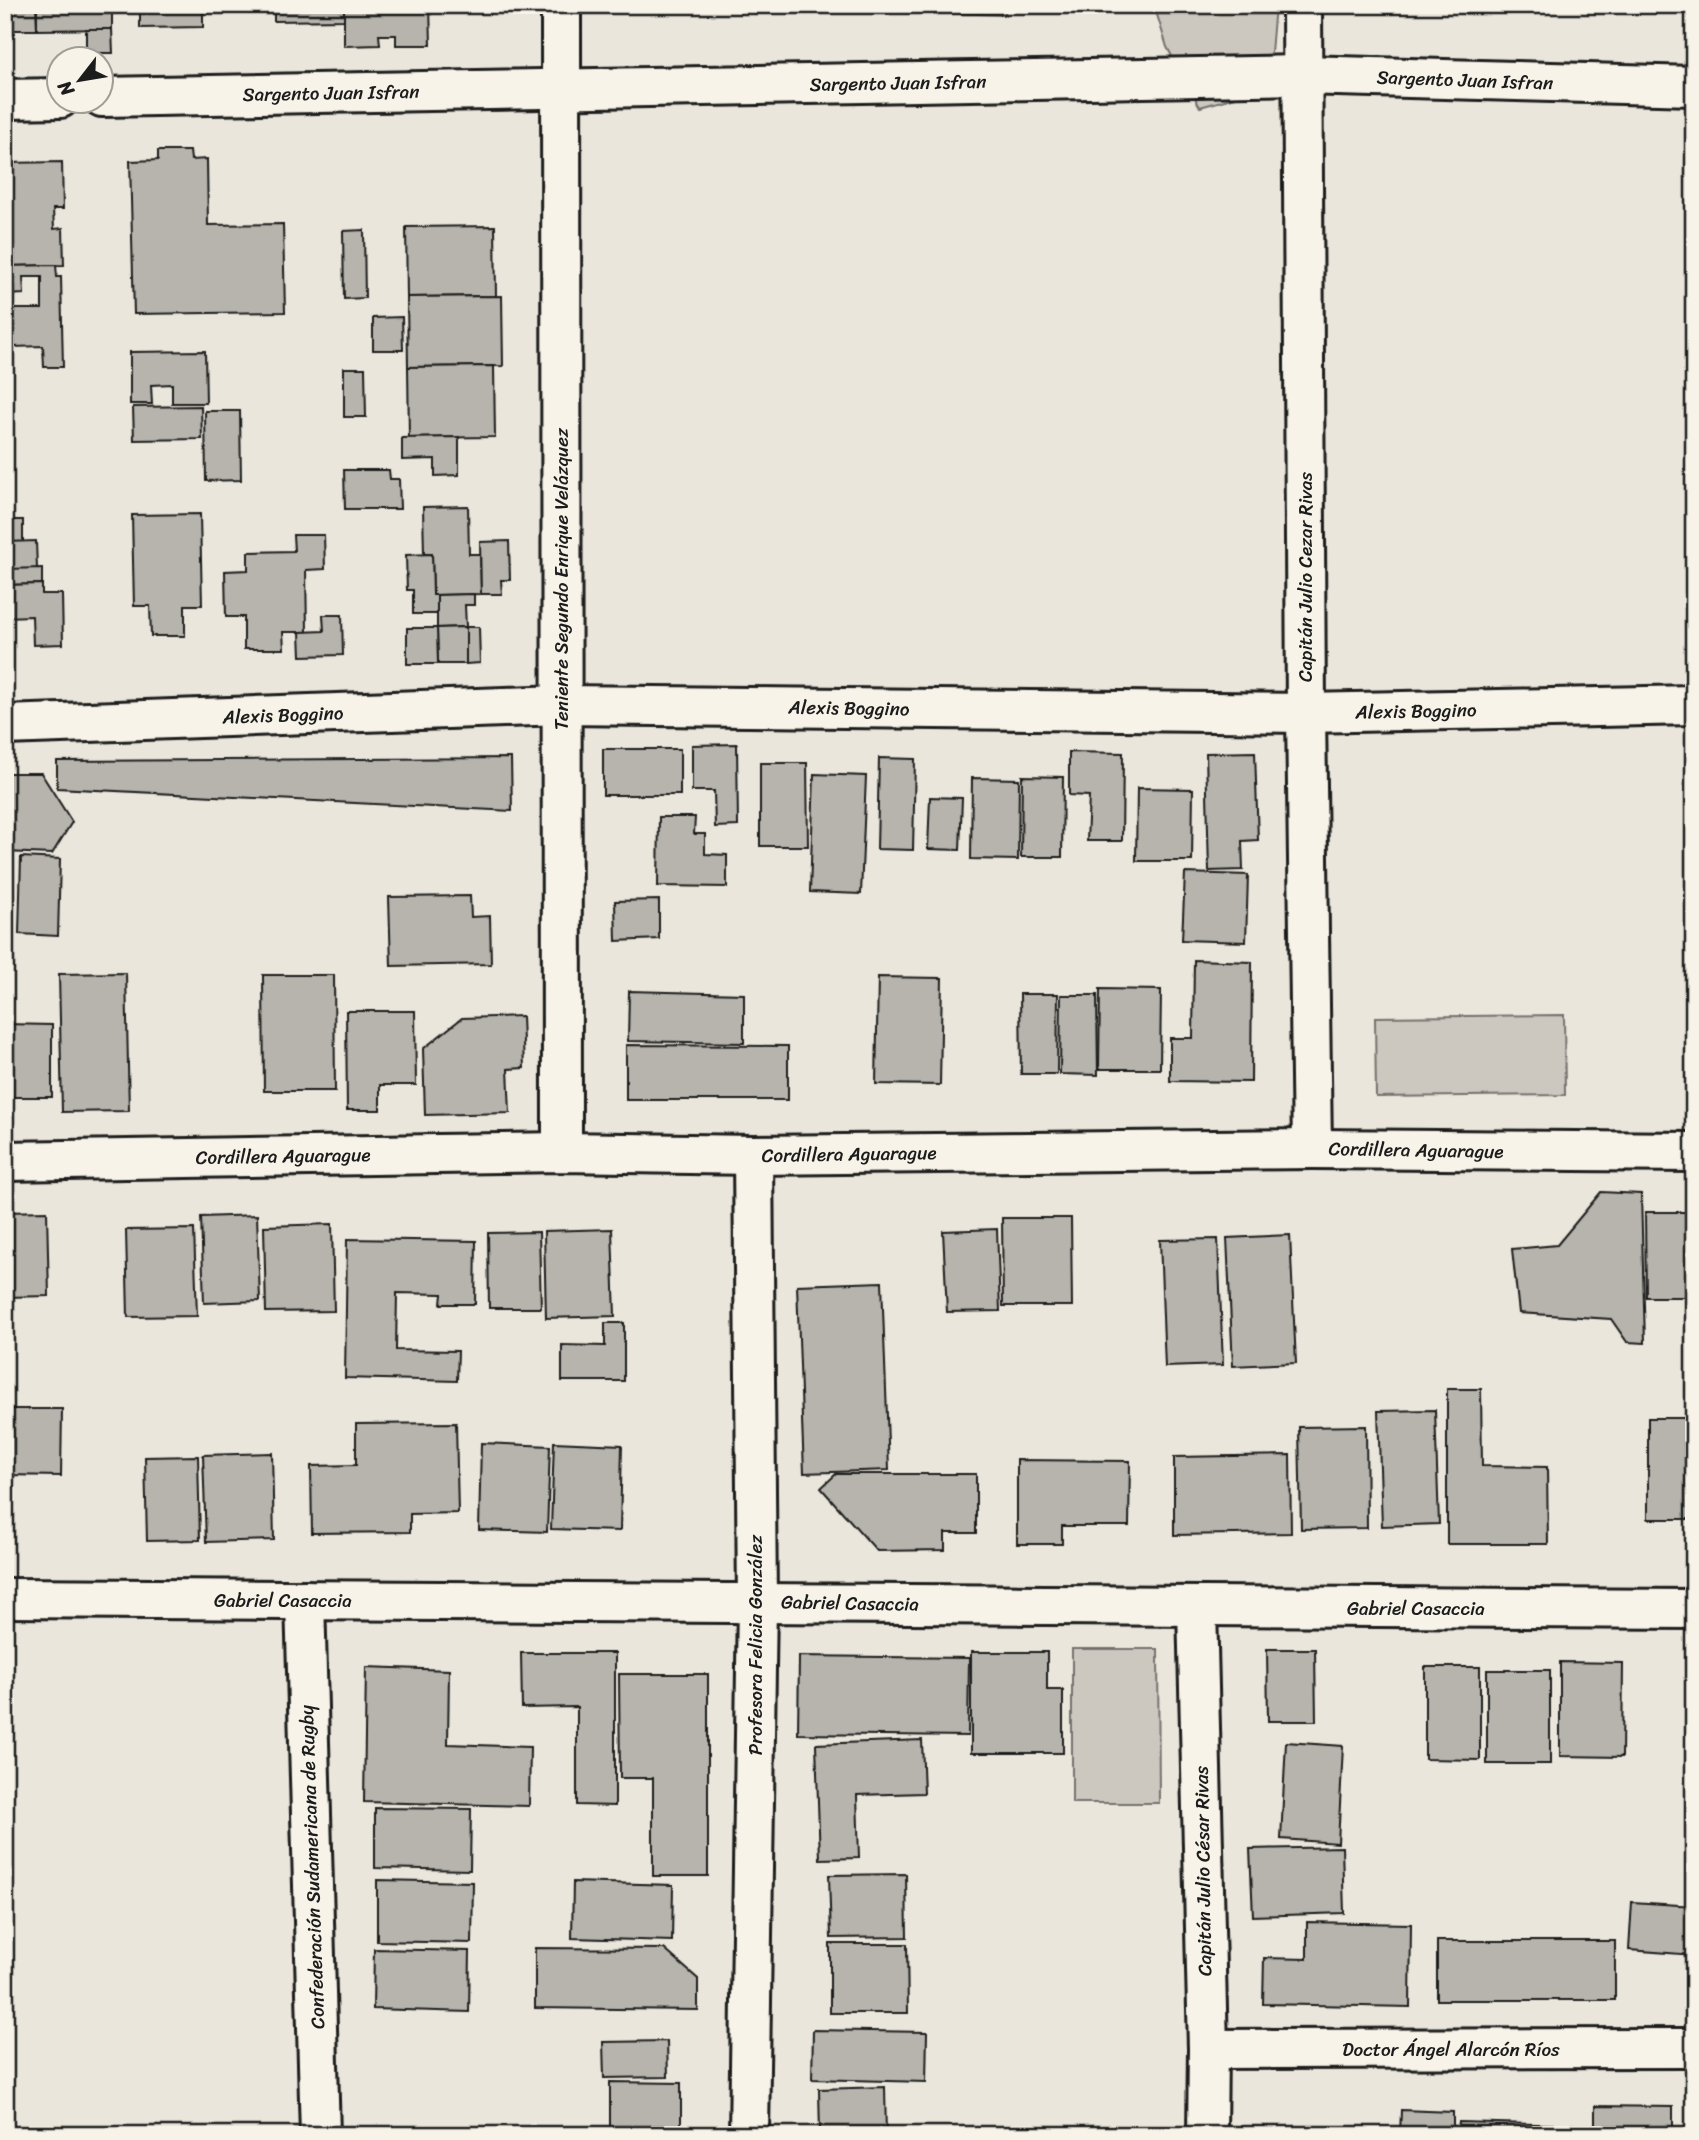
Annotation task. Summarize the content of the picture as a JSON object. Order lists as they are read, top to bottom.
{
  "streets": {
    "street": [
      "Sargento Juan Isfran",
      "Capitán Julio Cezar Rivas",
      "Teniente Segundo Enrique Velázquez",
      "Alexis Boggino",
      "Cordillera Aguarague",
      "Gabriel Casaccia",
      "Profesora Felicia González",
      "Confederación Sudamericana de Rugby",
      "Capitán Julio César Rivas",
      "Doctor Ángel Alarcón Ríos"
    ]
  },
  "crossings": [
    ["Sargento Juan Isfran", "Capitán Julio Cezar Rivas"],
    ["Sargento Juan Isfran", "Teniente Segundo Enrique Velázquez"],
    ["Capitán Julio Cezar Rivas", "Alexis Boggino"],
    ["Capitán Julio Cezar Rivas", "Cordillera Aguarague"],
    ["Teniente Segundo Enrique Velázquez", "Alexis Boggino"],
    ["Teniente Segundo Enrique Velázquez", "Cordillera Aguarague"],
    ["Cordillera Aguarague", "Profesora Felicia González"],
    ["Gabriel Casaccia", "Profesora Felicia González"],
    ["Gabriel Casaccia", "Confederación Sudamericana de Rugby"],
    ["Gabriel Casaccia", "Capitán Julio César Rivas"],
    ["Capitán Julio César Rivas", "Doctor Ángel Alarcón Ríos"]
  ],
  "north": "bottom left"
}
